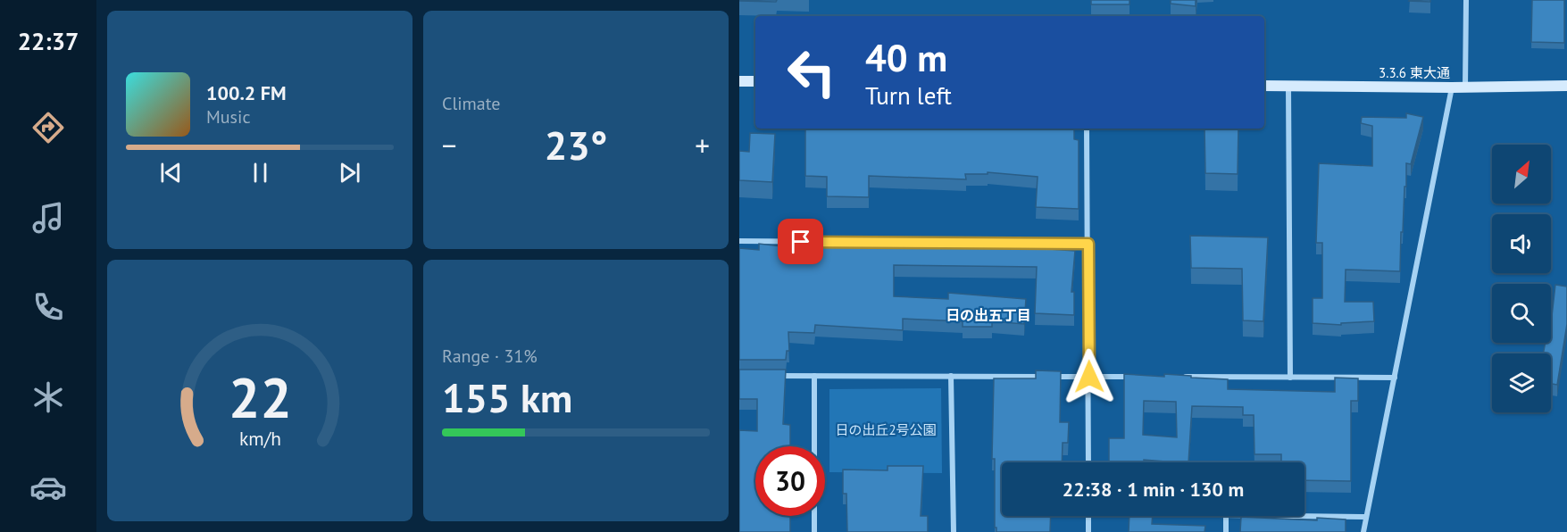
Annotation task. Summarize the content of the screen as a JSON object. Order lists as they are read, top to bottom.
{
  "streets": {
    "street": ["3.3.6 東大通"]
  },
  "districts": ["日の出五丁目"],
  "parks": ["日の出丘2号公園"],
  "north": "top right",
  "page": {
    "tabs": "22:37",
    "tile": [
      "Climate",
      ["Range · 31%", "155 km"]
    ],
    "turn": ["40 m", "Turn left"],
    "song": ["100.2 FM", "Music"],
    "heat": ["−", "23°", "+"],
    "limit": "30",
    "trip": "22:38 · 1 min · 130 m",
    "gauge": ["22", "km/h"]
  }
}
